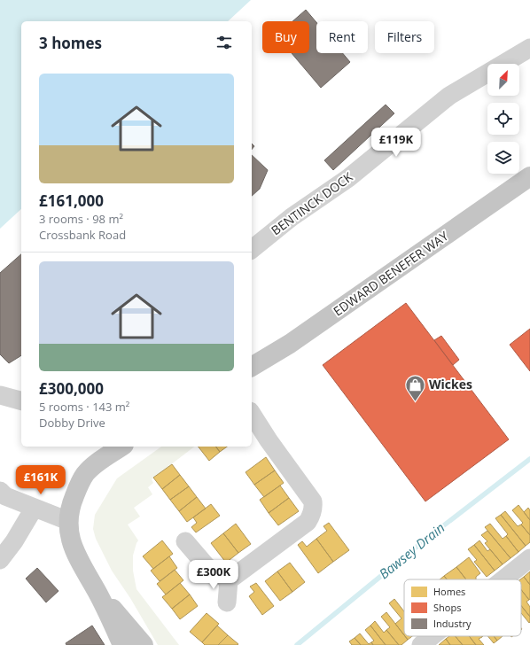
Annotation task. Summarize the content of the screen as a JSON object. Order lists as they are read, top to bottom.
{
  "streets": {
    "main road": ["EDWARD BENEFER WAY"],
    "street": ["BENTINCK DOCK"]
  },
  "water": ["Bawsey Drain"],
  "places": {
    "shop": ["Wickes"]
  },
  "legend": ["Homes", "Shops", "Industry"],
  "north": "top right",
  "page": {
    "chip": ["Buy", "Rent", "Filters"],
    "heading": "3 homes",
    "list": [
      {
        "name": "£161,000",
        "note": "3 rooms · 98 m² · Crossbank Road"
      },
      {
        "name": "£300,000",
        "note": "5 rooms · 143 m² · Dobby Drive"
      }
    ],
    "price": ["£119K", "£161K", "£300K"]
  }
}
